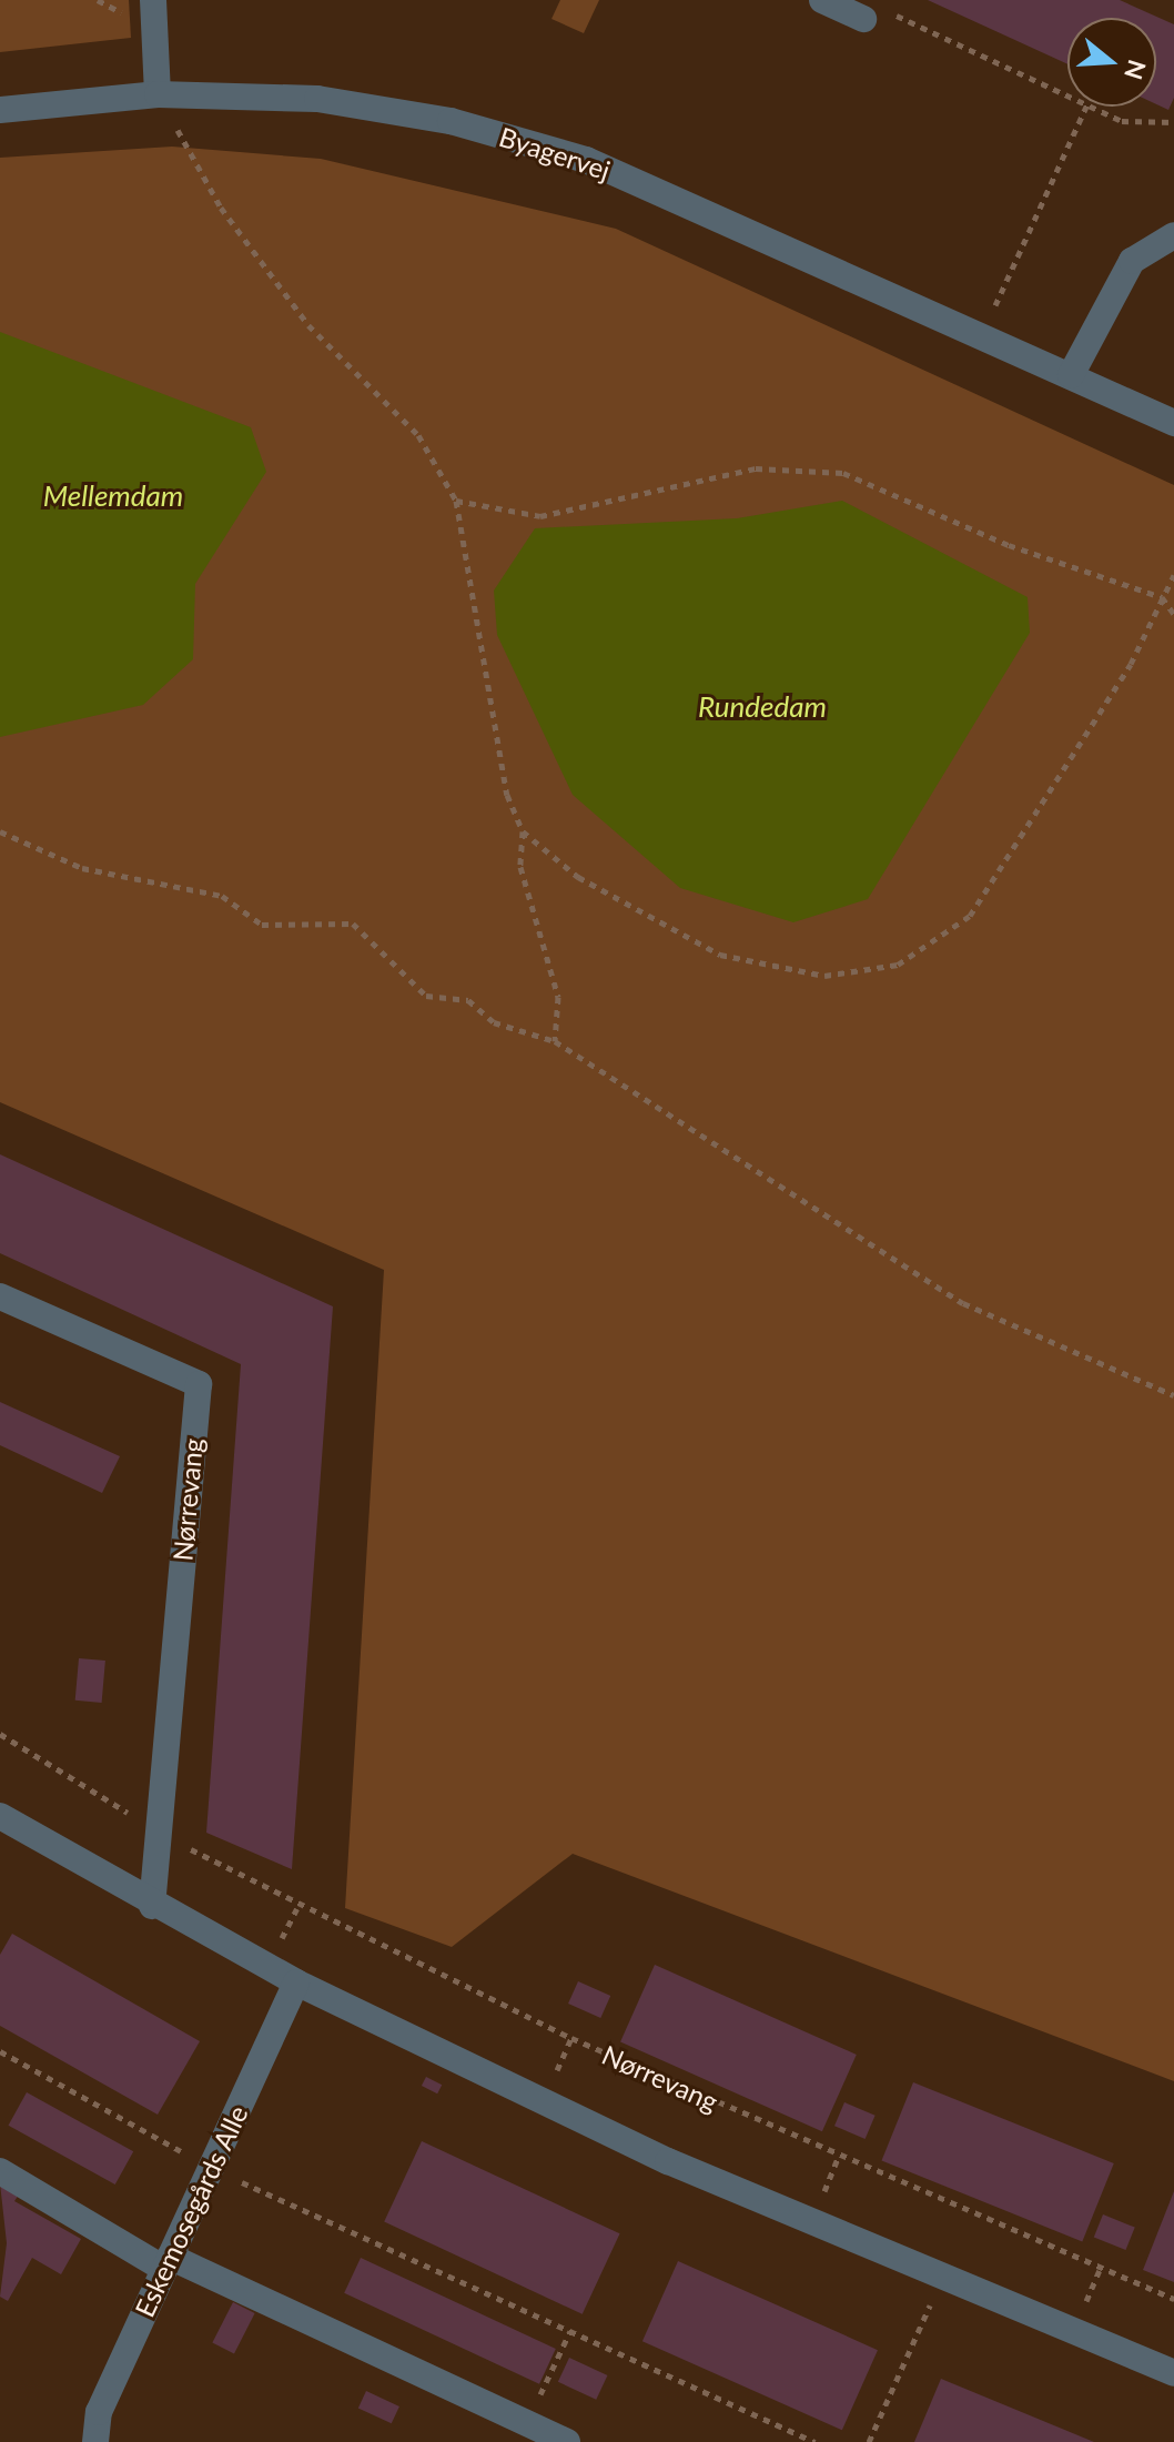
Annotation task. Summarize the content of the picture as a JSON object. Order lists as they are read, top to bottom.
{
  "streets": {
    "street": ["Byagervej", "Nørrevang", "Eskemosegårds Alle"]
  },
  "water": ["Mellemdam", "Rundedam"],
  "north": "right"
}
